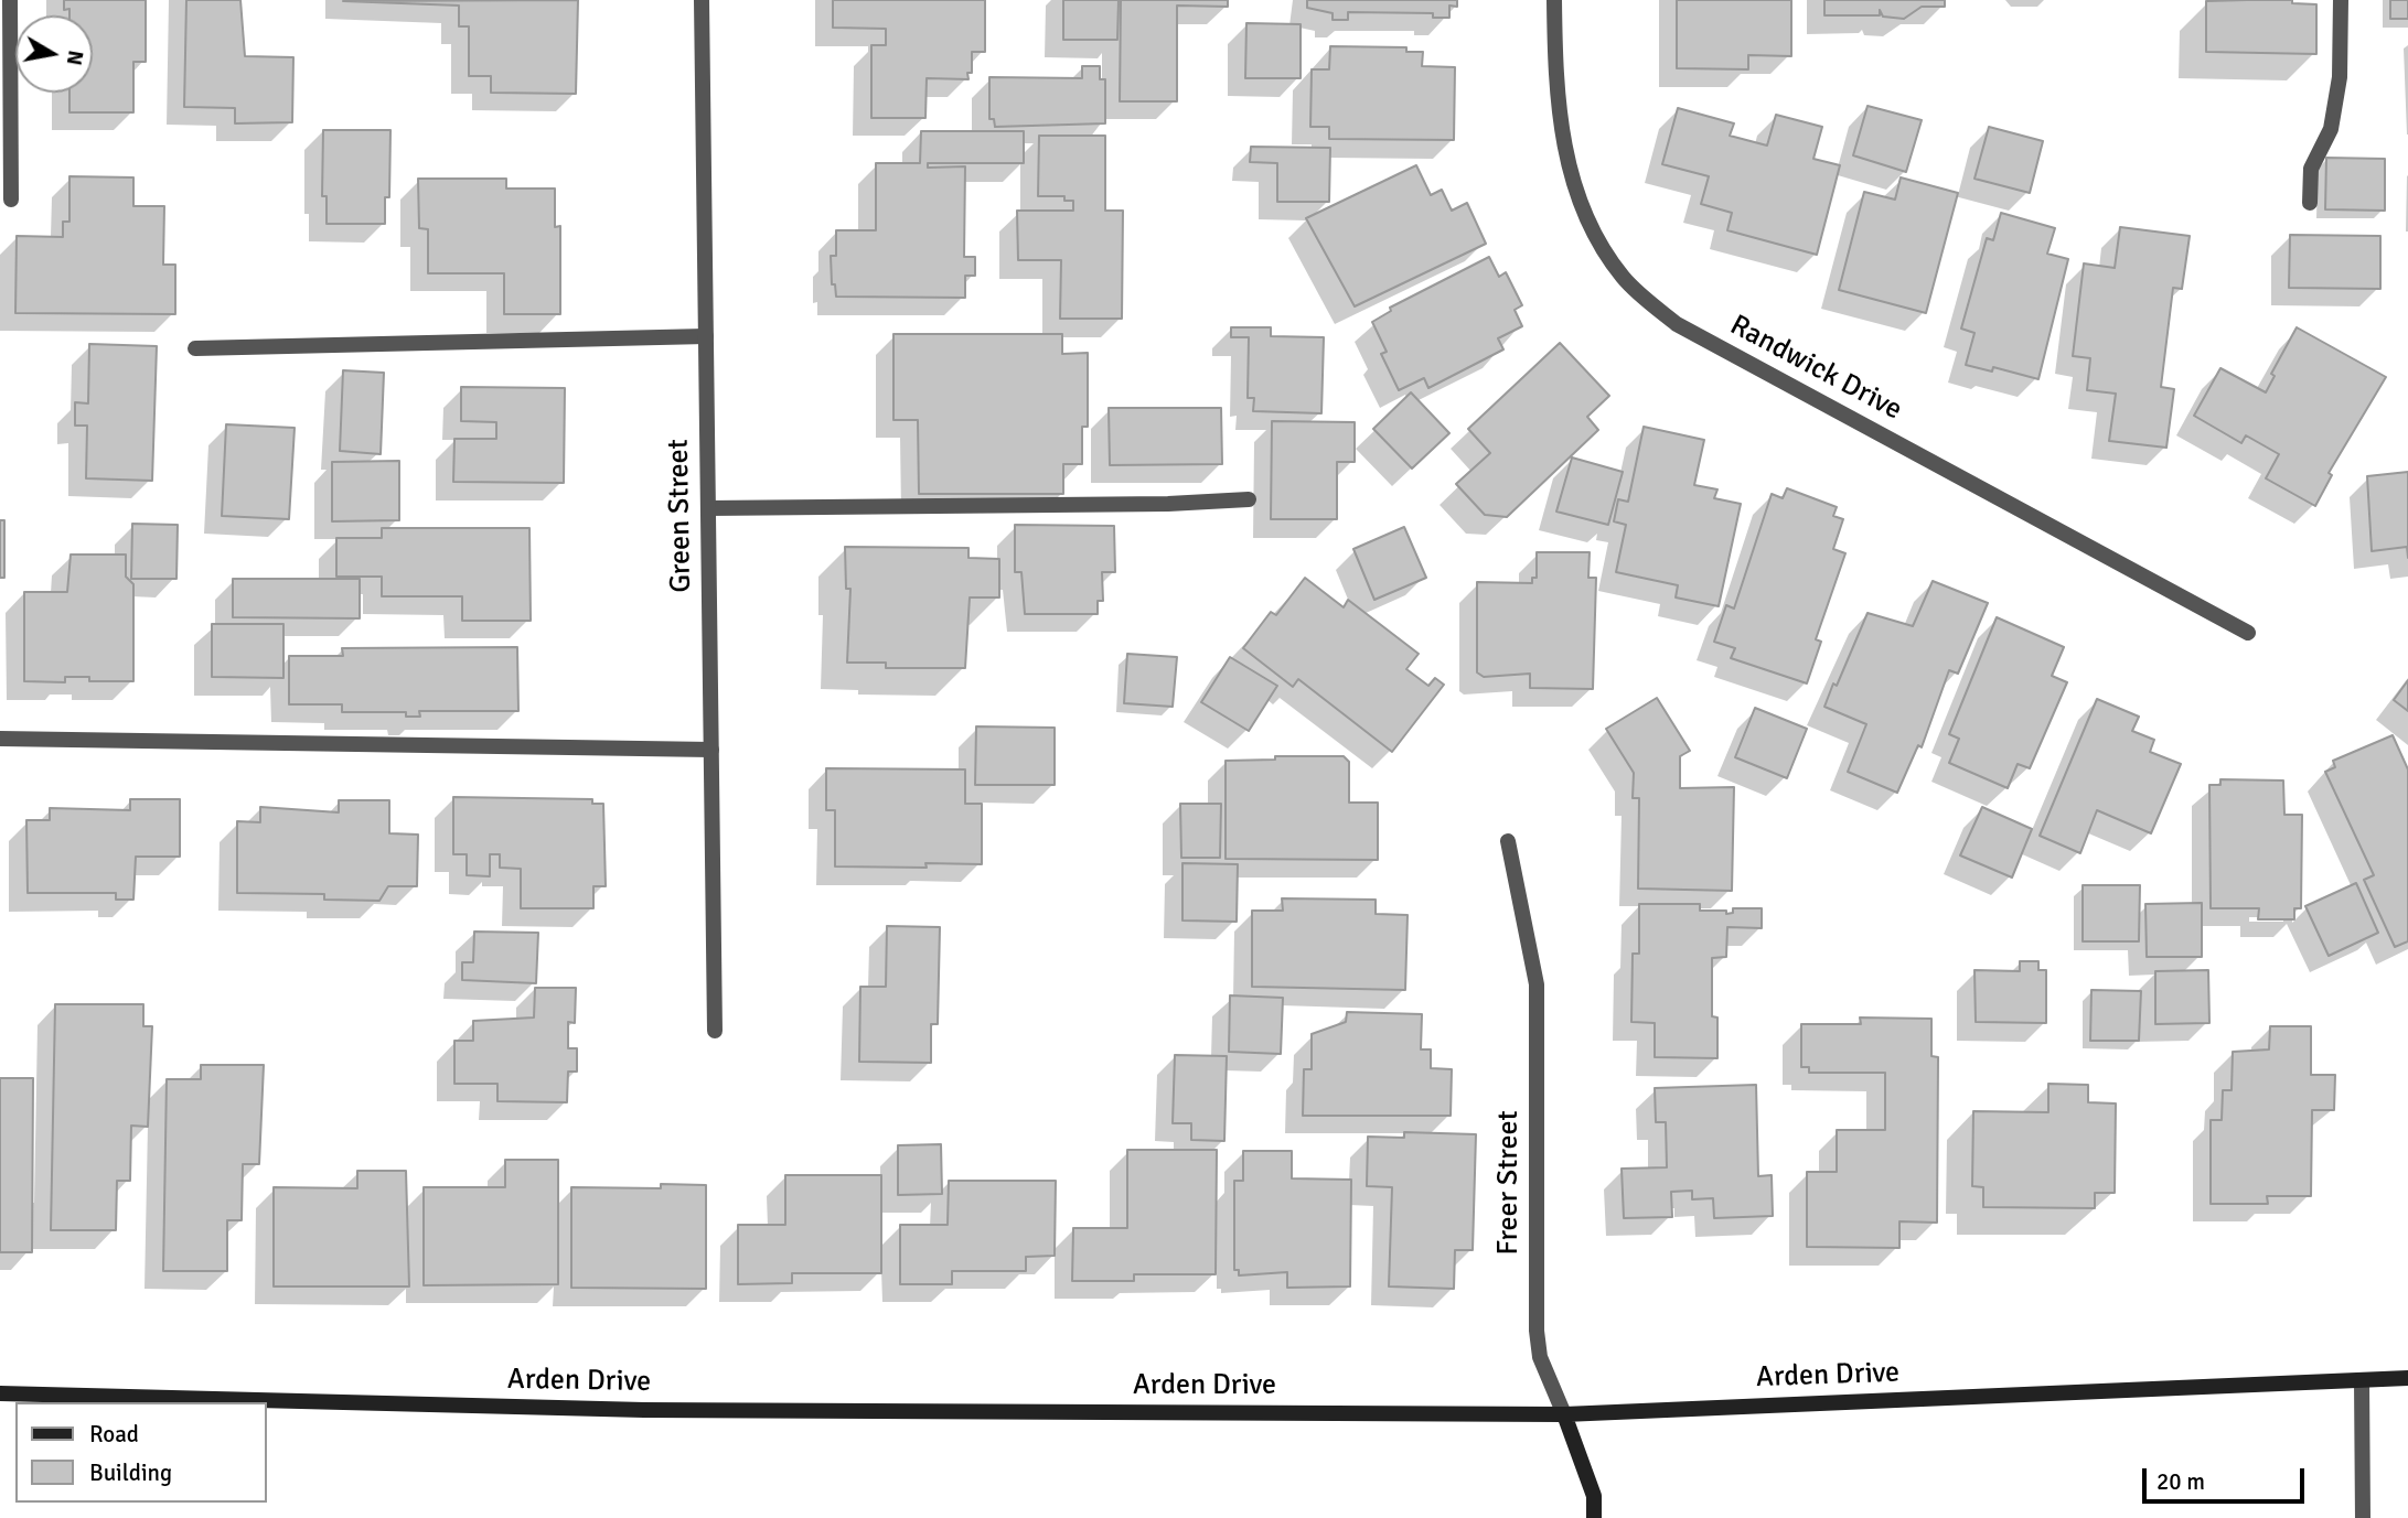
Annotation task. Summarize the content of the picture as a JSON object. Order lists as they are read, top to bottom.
{
  "streets": {
    "street": [
      "Randwick Drive",
      "Green Street",
      "Freer Street",
      "Arden Drive"
    ]
  },
  "crossings": [
    ["Freer Street", "Arden Drive"]
  ],
  "legend": ["Road", "Building"],
  "scale_bar": "20 m",
  "north": "right"
}
